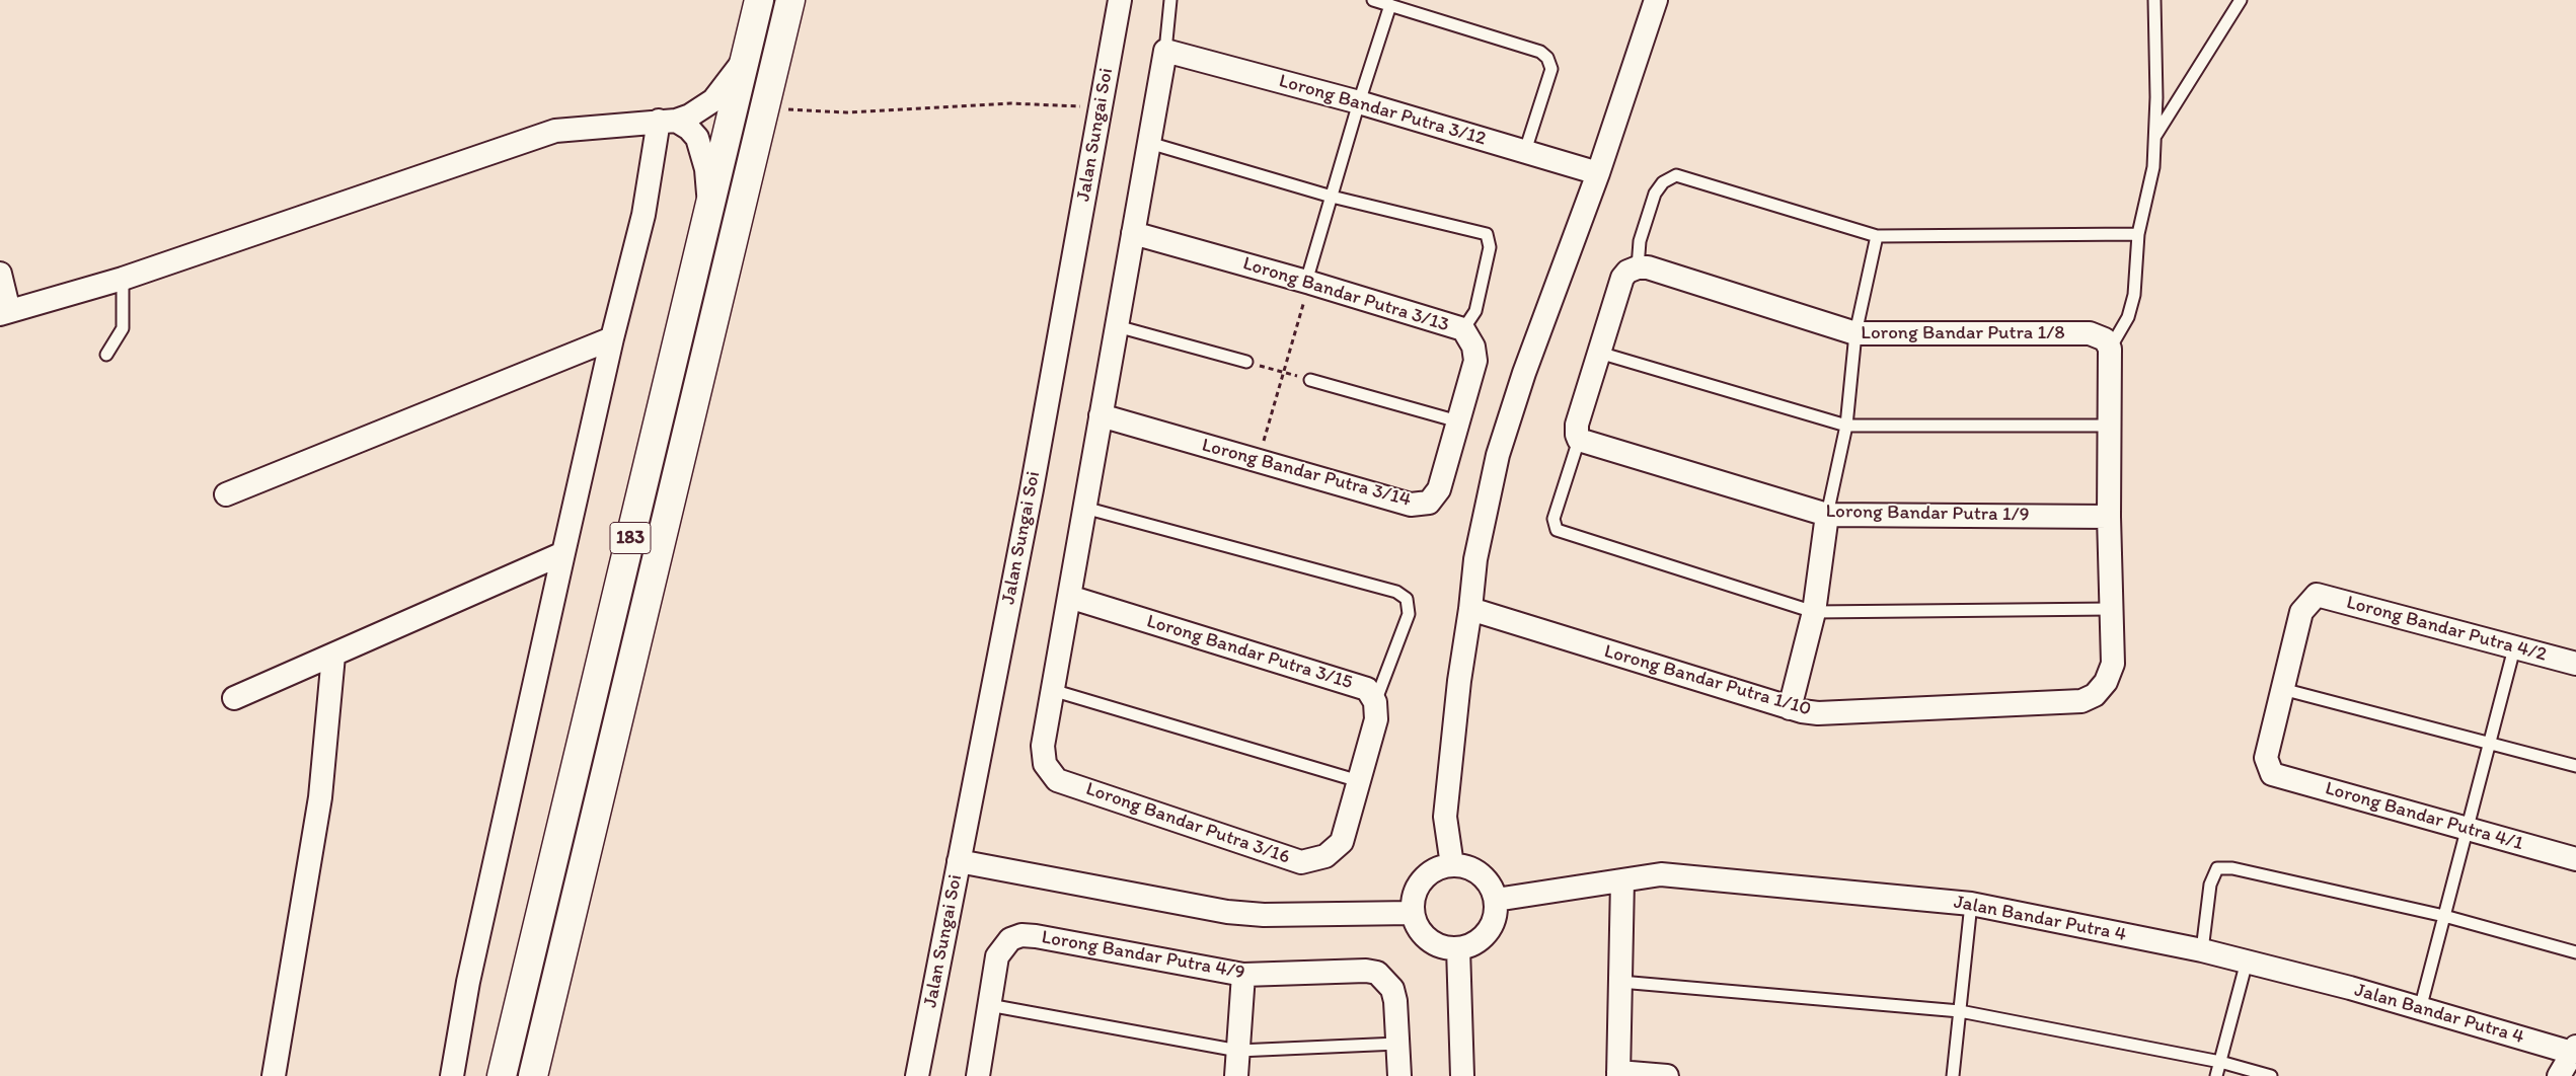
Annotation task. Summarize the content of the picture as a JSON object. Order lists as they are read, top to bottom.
{
  "streets": {
    "highway": ["183"],
    "street": [
      "Lorong Bandar Putra 3/12",
      "Jalan Sungai Soi",
      "Lorong Bandar Putra 3/13",
      "Lorong Bandar Putra 1/8",
      "Lorong Bandar Putra 3/14",
      "Lorong Bandar Putra 1/9",
      "Lorong Bandar Putra 4/2",
      "Lorong Bandar Putra 3/15",
      "Lorong Bandar Putra 1/10",
      "Lorong Bandar Putra 4/1",
      "Lorong Bandar Putra 3/16",
      "Jalan Bandar Putra 4",
      "Lorong Bandar Putra 4/9"
    ]
  },
  "crossings": [
    ["Lorong Bandar Putra 3/13", "Lorong Bandar Putra 3/14"],
    ["Lorong Bandar Putra 4/2", "Lorong Bandar Putra 4/1"],
    ["Lorong Bandar Putra 3/15", "Lorong Bandar Putra 3/16"]
  ]
}
